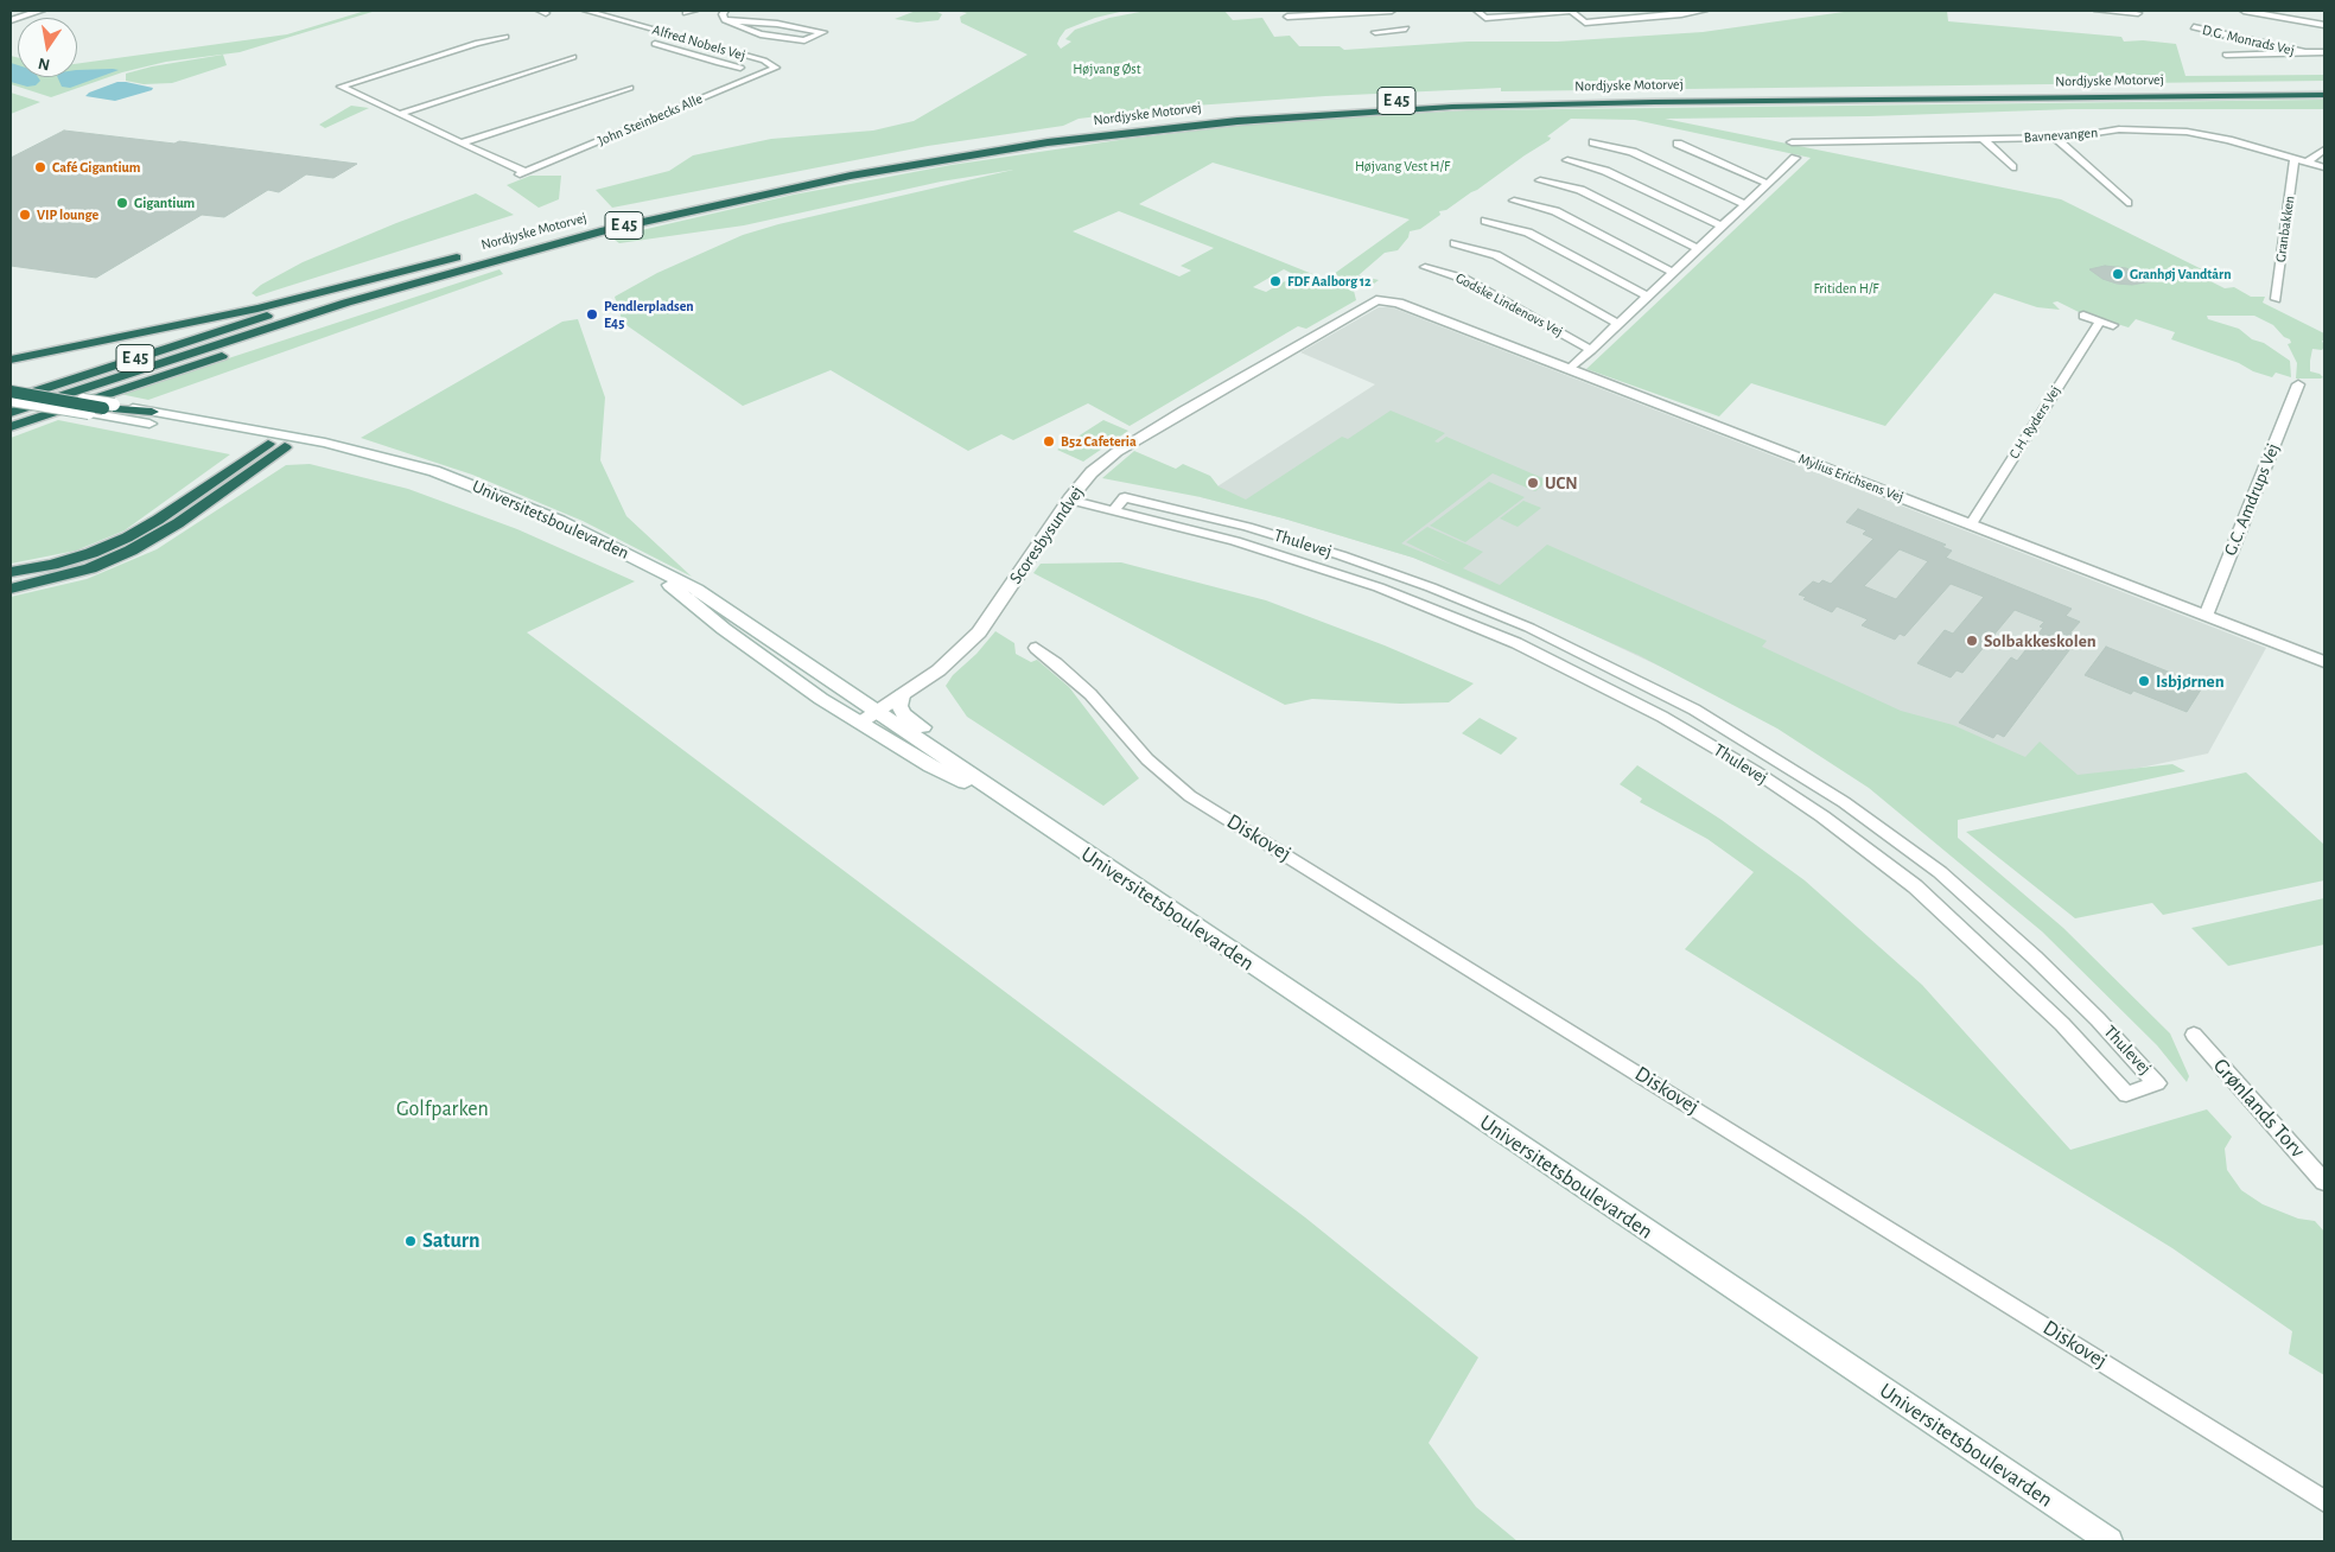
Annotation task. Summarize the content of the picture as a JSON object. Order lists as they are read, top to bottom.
{
  "streets": {
    "highway": ["Nordjyske Motorvej", "E 45"],
    "main road": ["Mylius Erichsens Vej", "Universitetsboulevarden", "Scoresbysundvej"],
    "street": [
      "D.G. Monrads Vej",
      "Alfred Nobels Vej",
      "John Steinbecks Alle",
      "Bavnevangen",
      "Granbakken",
      "Godske Lindenovs Vej",
      "C.H. Ryders Vej",
      "G.C. Amdrups Vej",
      "Thulevej",
      "Diskovej",
      "Grønlands Torv"
    ]
  },
  "crossings": [
    ["Alfred Nobels Vej", "John Steinbecks Alle"],
    ["Nordjyske Motorvej", "Universitetsboulevarden"],
    ["Bavnevangen", "Granbakken"],
    ["C.H. Ryders Vej", "Mylius Erichsens Vej"],
    ["Mylius Erichsens Vej", "G.C. Amdrups Vej"],
    ["Mylius Erichsens Vej", "Scoresbysundvej"],
    ["Universitetsboulevarden", "Scoresbysundvej"],
    ["Scoresbysundvej", "Thulevej"]
  ],
  "parks": [
    "Højvang Øst",
    "Højvang Vest H/F",
    "Fritiden H/F",
    "Golfparken"
  ],
  "places": [
    "Café Gigantium",
    "Gigantium",
    "VIP lounge",
    "Granhøj Vandtårn",
    "FDF Aalborg 12",
    "Pendlerpladsen E45",
    "B52 Cafeteria",
    "UCN",
    "Solbakkeskolen",
    "Isbjørnen",
    "Saturn"
  ],
  "north": "bottom"
}
